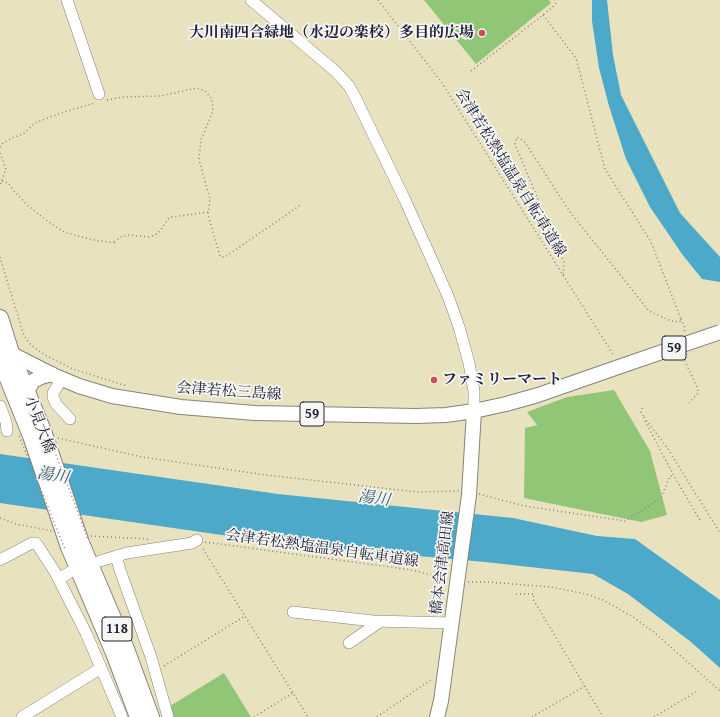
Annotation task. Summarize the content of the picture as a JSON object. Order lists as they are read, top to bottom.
{
  "streets": {
    "highway": ["小見大橋", "118"],
    "main road": ["59", "会津若松三島線", "橋本会津高田線"],
    "path": ["会津若松熱塩温泉自転車道線"]
  },
  "crossings": [
    ["会津若松熱塩温泉自転車道線", "59"],
    ["会津若松熱塩温泉自転車道線", "会津若松三島線"],
    ["会津若松熱塩温泉自転車道線", "橋本会津高田線"],
    ["59", "会津若松三島線"],
    ["会津若松三島線", "小見大橋"],
    ["会津若松三島線", "橋本会津高田線"],
    ["会津若松三島線", "118"],
    ["小見大橋", "118"]
  ],
  "water": ["湯川"],
  "places": ["大川南四合緑地（水辺の楽校）多目的広場", "ファミリーマート"]
}
